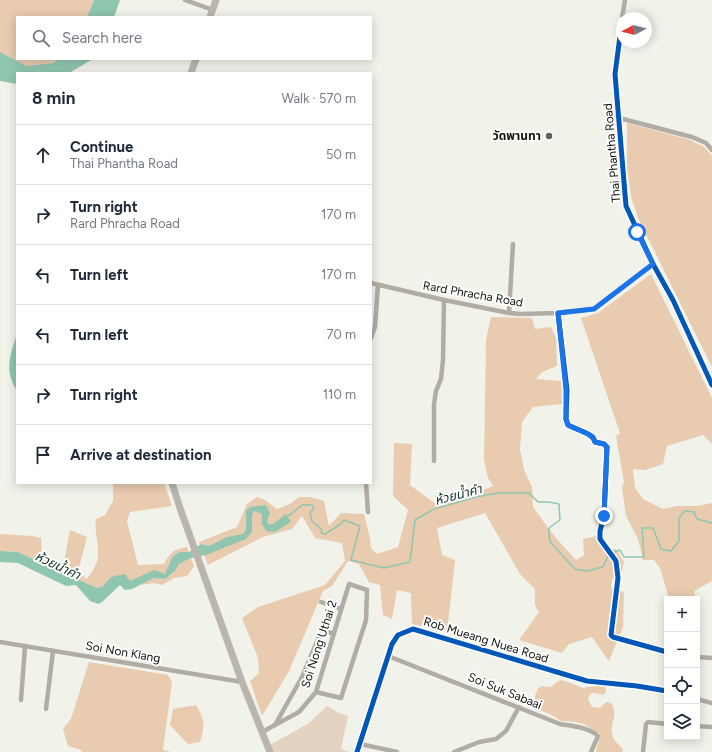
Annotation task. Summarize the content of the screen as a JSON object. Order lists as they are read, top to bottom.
{
  "streets": {
    "street": [
      "Thai Phantha Road",
      "Rard Phracha Road",
      "Rob Mueang Nuea Road",
      "Soi Nong Uthai 2",
      "Soi Non Klang",
      "Soi Suk Sabaai"
    ]
  },
  "crossings": [
    ["Thai Phantha Road", "Rard Phracha Road"],
    ["Rob Mueang Nuea Road", "Soi Suk Sabaai"]
  ],
  "water": ["ห้วยน้ำคำ"],
  "places": ["วัดพานทา"],
  "north": "left",
  "page": {
    "search": "Search here",
    "heading": ["8 min", "Walk · 570 m"],
    "list": [
      ["Continue", "Thai Phantha Road", "50 m"],
      ["Turn right", "Rard Phracha Road", "170 m"],
      ["Turn left", "170 m"],
      ["Turn left", "70 m"],
      ["Turn right", "110 m"],
      "Arrive at destination"
    ],
    "map_buttons": ["+", "−"]
  }
}
